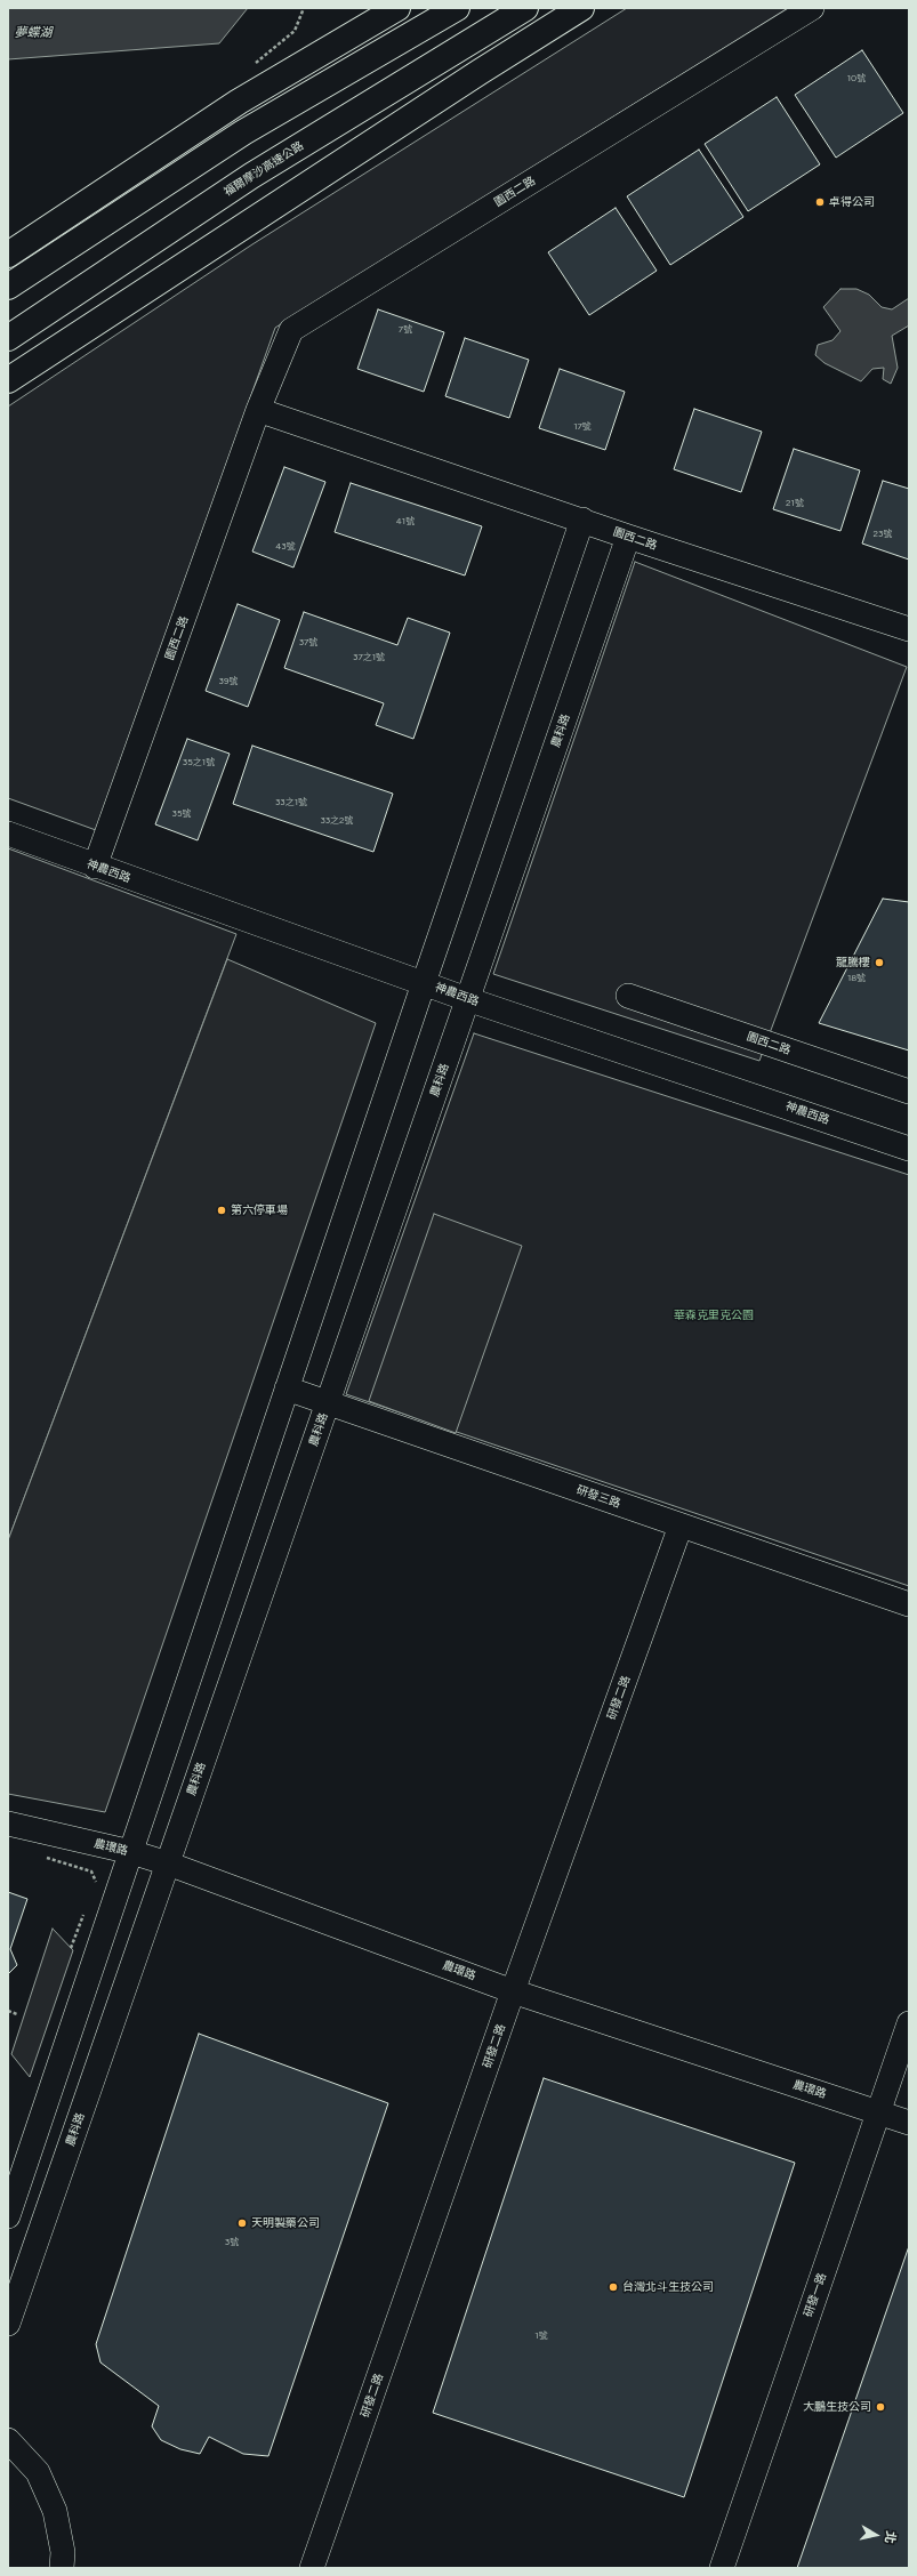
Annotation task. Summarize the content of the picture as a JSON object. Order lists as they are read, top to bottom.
{
  "streets": {
    "main road": ["福爾摩沙高速公路"],
    "street": [
      "園西二路",
      "農科路",
      "神農西路",
      "研發三路",
      "研發二路",
      "農環路",
      "研發一路"
    ]
  },
  "crossings": [
    ["園西二路", "農科路"],
    ["園西二路", "神農西路"],
    ["農科路", "神農西路"],
    ["農科路", "研發三路"],
    ["農科路", "農環路"],
    ["研發三路", "研發二路"],
    ["研發二路", "農環路"],
    ["農環路", "研發一路"]
  ],
  "water": ["夢蝶湖"],
  "parks": ["華森克里克公園"],
  "places": [
    "卓得公司",
    "龍騰樓",
    "第六停車場",
    "天明製藥公司",
    "台灣北斗生技公司",
    "大鵬生技公司"
  ],
  "house_numbers": [
    "10號",
    "7號",
    "17號",
    "21號",
    "41號",
    "23號",
    "43號",
    "37號",
    "37之1號",
    "39號",
    "35之1號",
    "33之1號",
    "35號",
    "33之2號",
    "18號",
    "3號",
    "1號"
  ],
  "north": "right"
}
